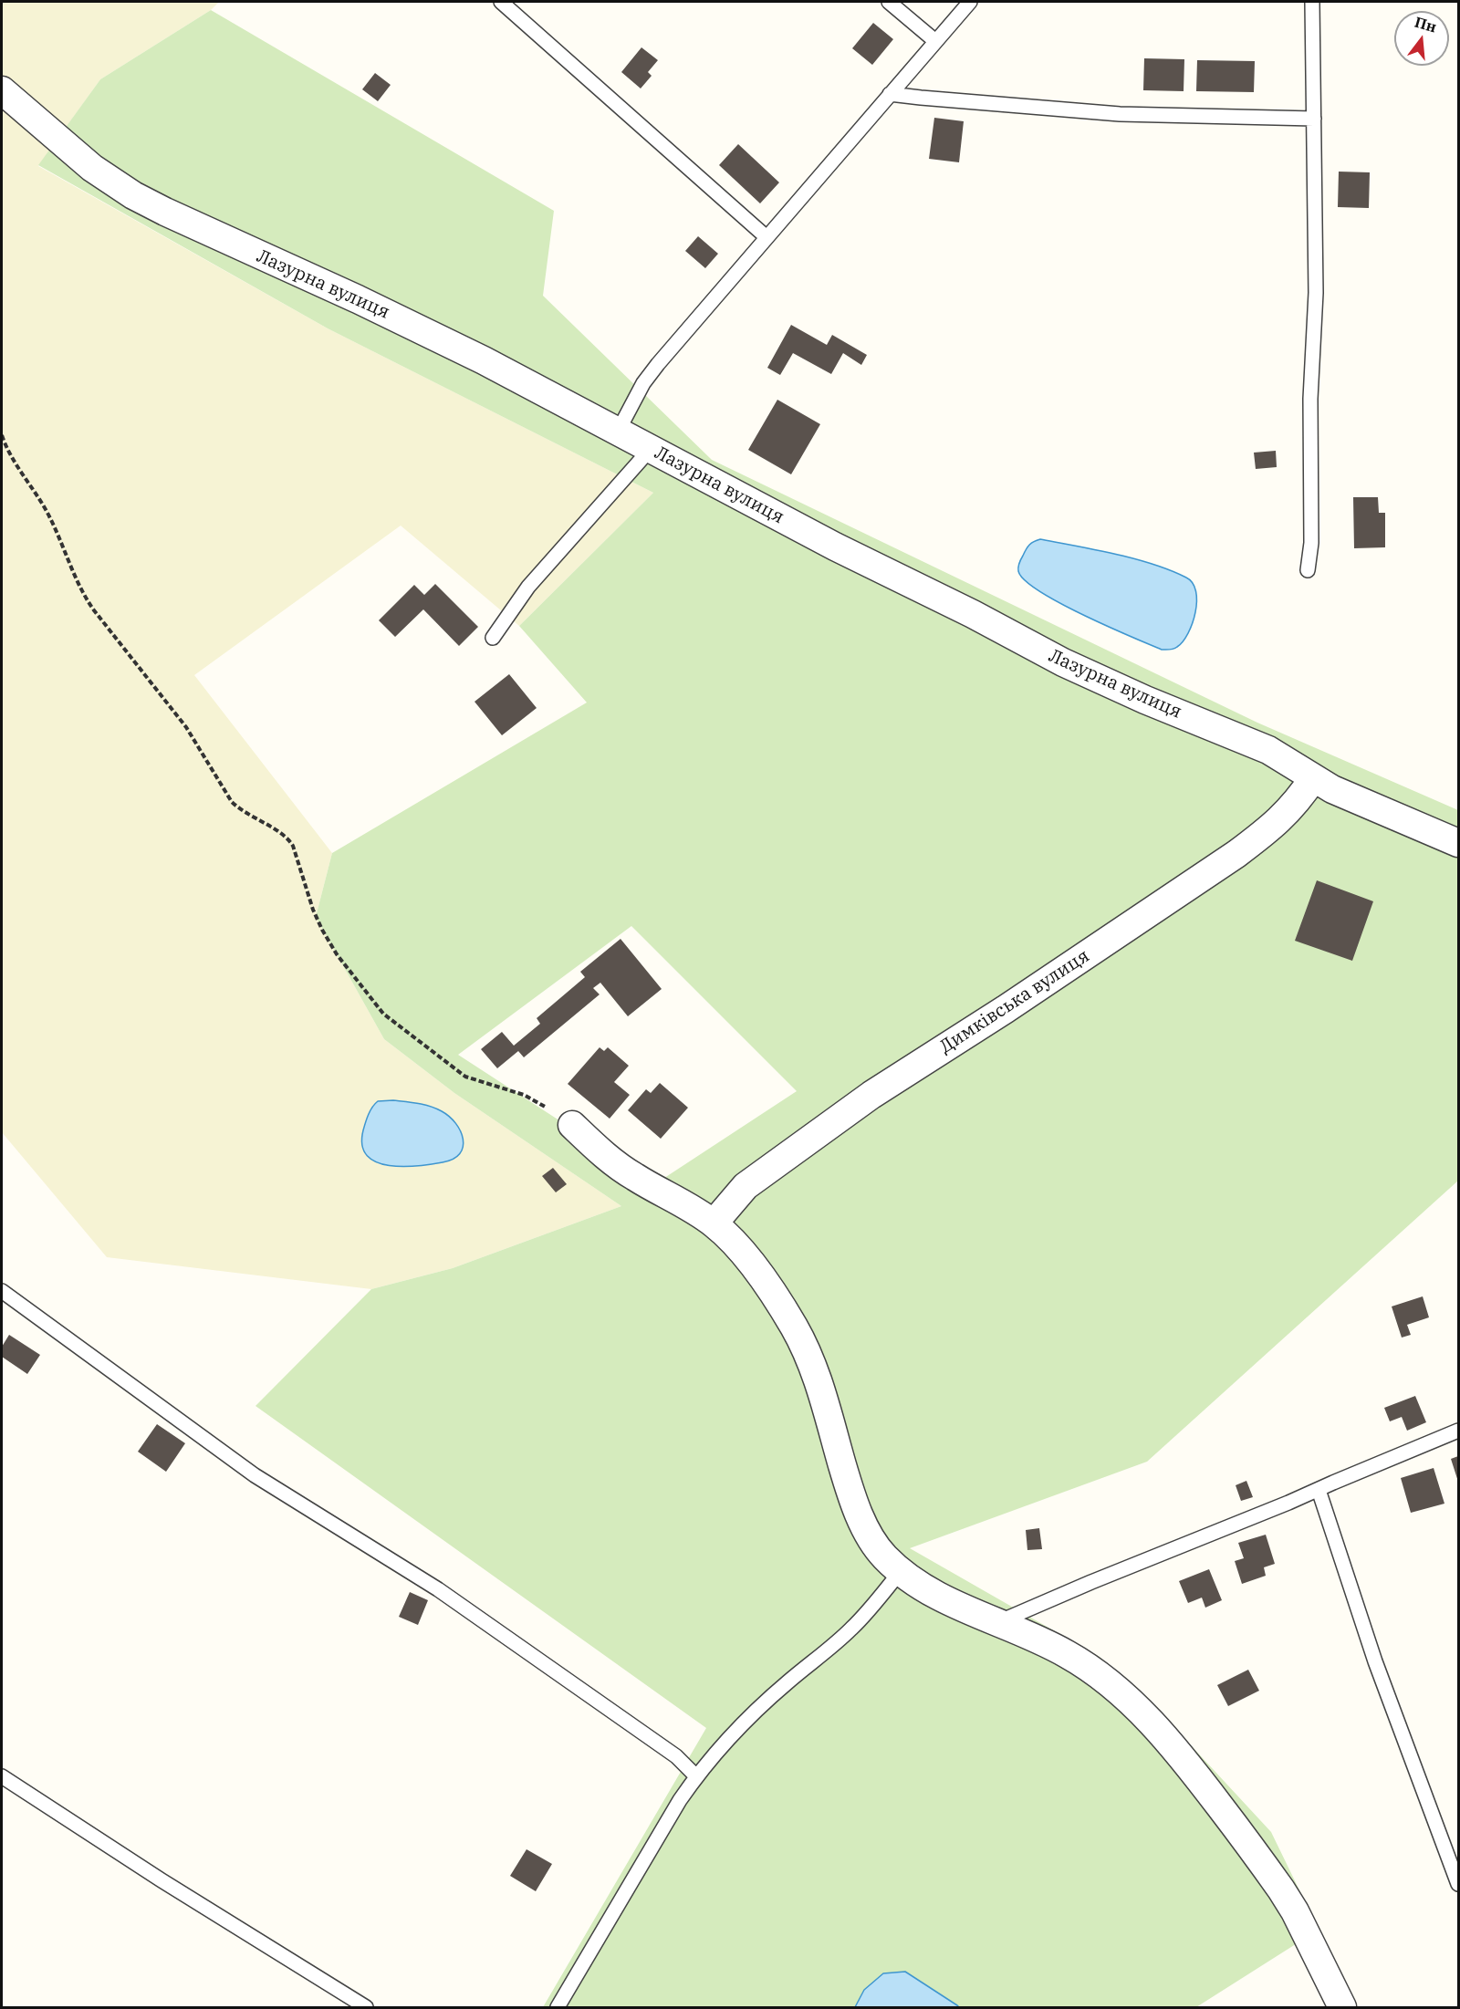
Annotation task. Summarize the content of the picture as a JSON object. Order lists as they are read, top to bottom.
{
  "streets": {
    "street": ["Лазурна вулиця", "Димківська вулиця"]
  },
  "crossings": [
    ["Лазурна вулиця", "Димківська вулиця"]
  ],
  "north": "top"
}
